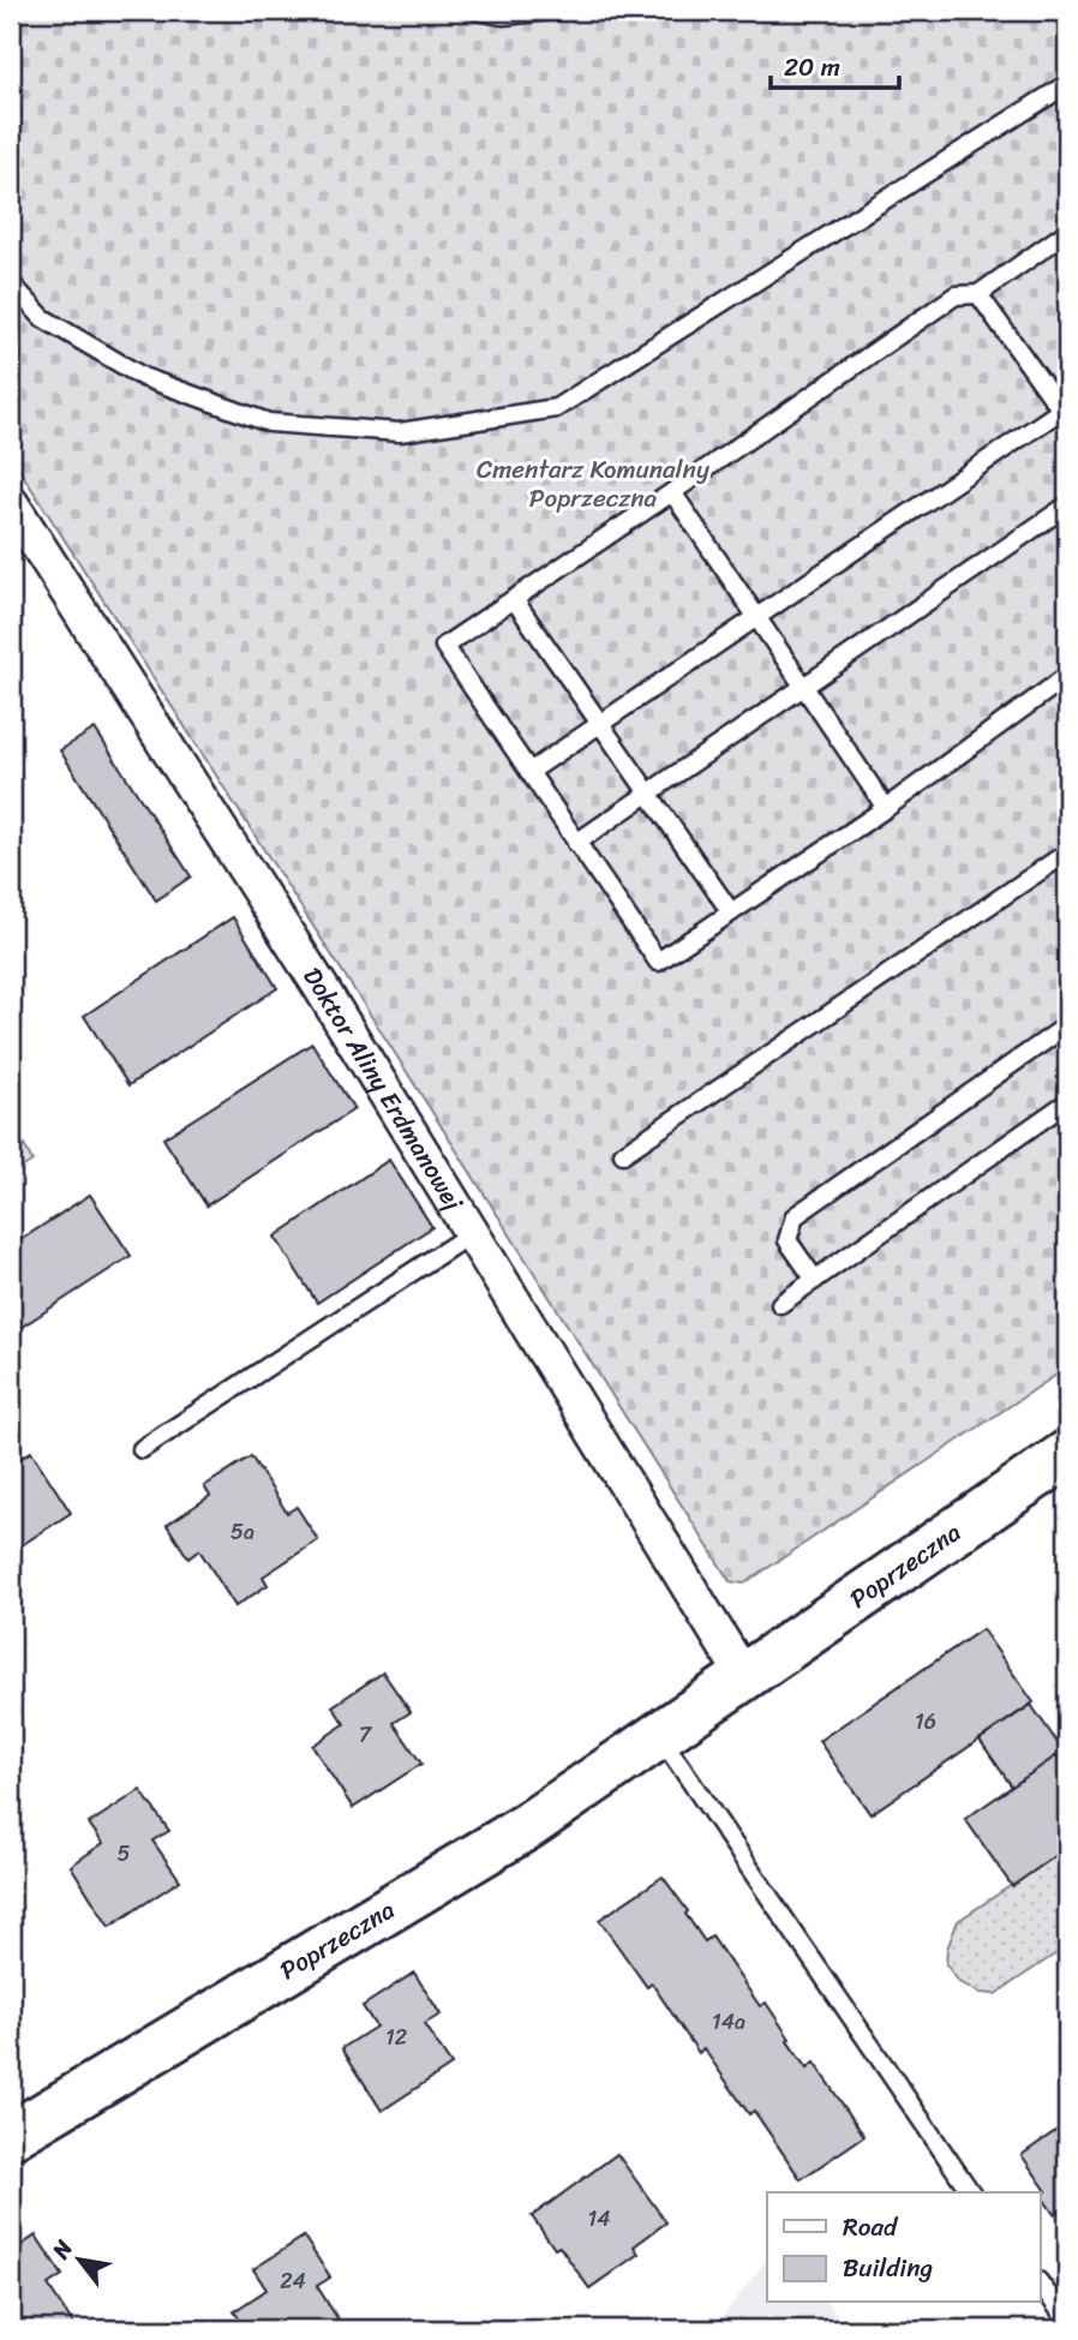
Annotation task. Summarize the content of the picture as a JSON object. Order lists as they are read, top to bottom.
{
  "streets": {
    "street": ["Doktor Aliny Erdmanowej", "Poprzeczna"]
  },
  "crossings": [
    ["Doktor Aliny Erdmanowej", "Poprzeczna"]
  ],
  "parks": ["Cmentarz Komunalny Poprzeczna"],
  "house_numbers": [
    "5a",
    "16",
    "7",
    "5",
    "14a",
    "12",
    "14",
    "24"
  ],
  "legend": ["Road", "Building"],
  "scale_bar": "20 m",
  "north": "top left"
}
